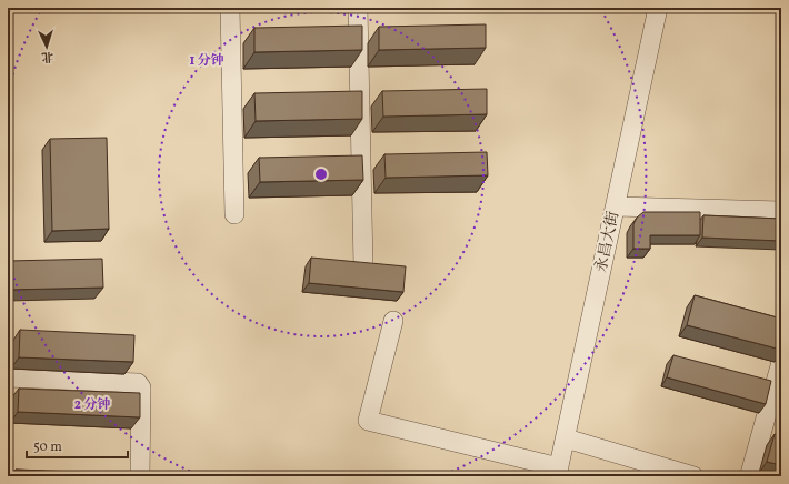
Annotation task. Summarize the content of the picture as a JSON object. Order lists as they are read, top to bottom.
{
  "streets": {
    "street": ["永昌大街"]
  },
  "scale_bar": "50 m",
  "north": "bottom",
  "rings": ["1 分钟", "2 分钟"]
}
